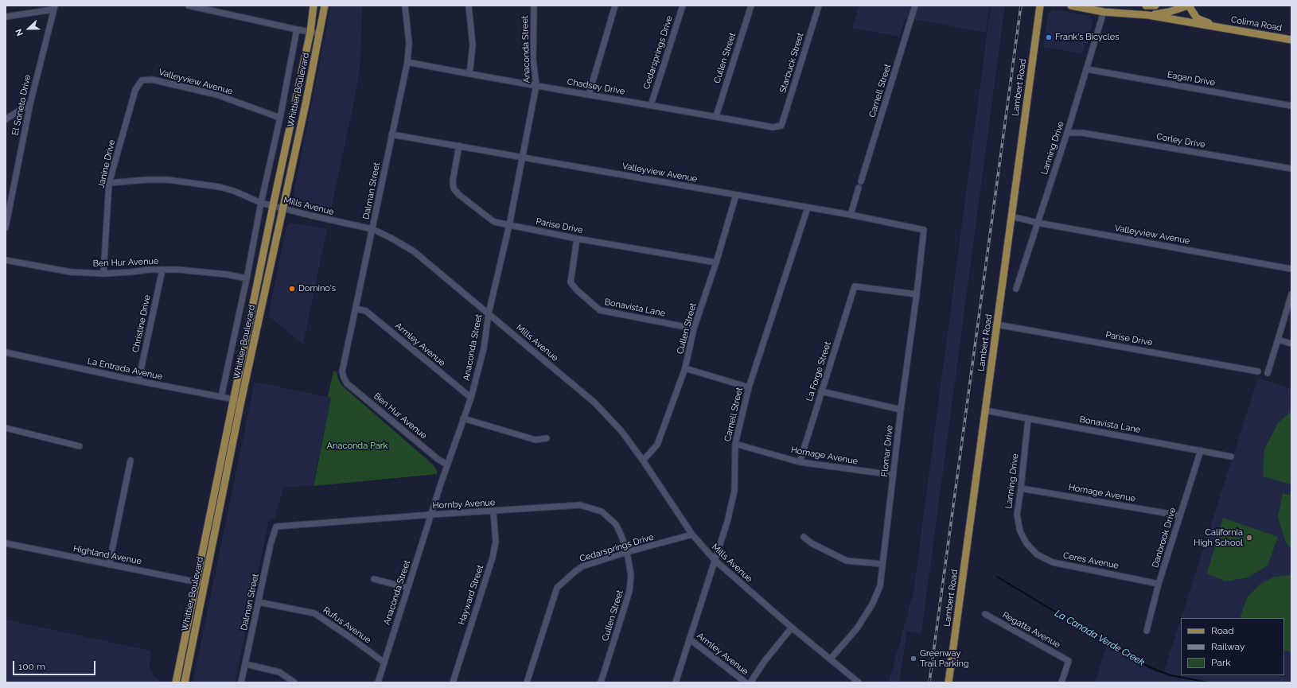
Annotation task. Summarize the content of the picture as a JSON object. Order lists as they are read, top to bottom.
{
  "streets": {
    "main road": ["Colima Road", "Lambert Road", "Whittier Boulevard"],
    "street": [
      "Anaconda Street",
      "Cedarsprings Drive",
      "Cullen Street",
      "Starbuck Street",
      "Eagan Drive",
      "Valleyview Avenue",
      "Chadsey Drive",
      "Carnell Street",
      "El Soneto Drive",
      "Corley Drive",
      "Lanning Drive",
      "Janine Drive",
      "Dalman Street",
      "Mills Avenue",
      "Parise Drive",
      "Ben Hur Avenue",
      "Bonavista Lane",
      "Christine Drive",
      "Armley Avenue",
      "La Entrada Avenue",
      "La Forge Street",
      "Flomar Drive",
      "Homage Avenue",
      "Hornby Avenue",
      "Danbrook Drive",
      "Highland Avenue",
      "Ceres Avenue",
      "Hayward Street",
      "Rufus Avenue",
      "Regatta Avenue"
    ]
  },
  "crossings": [
    ["Anaconda Street", "Valleyview Avenue"],
    ["Anaconda Street", "Chadsey Drive"],
    ["Anaconda Street", "Mills Avenue"],
    ["Anaconda Street", "Parise Drive"],
    ["Anaconda Street", "Ben Hur Avenue"],
    ["Anaconda Street", "Armley Avenue"],
    ["Anaconda Street", "Hornby Avenue"],
    ["Anaconda Street", "Rufus Avenue"],
    ["Cedarsprings Drive", "Cullen Street"],
    ["Cedarsprings Drive", "Chadsey Drive"],
    ["Cedarsprings Drive", "Mills Avenue"],
    ["Cedarsprings Drive", "Hornby Avenue"],
    ["Cullen Street", "Valleyview Avenue"],
    ["Cullen Street", "Chadsey Drive"],
    ["Cullen Street", "Mills Avenue"],
    ["Cullen Street", "Parise Drive"],
    ["Cullen Street", "Bonavista Lane"],
    ["Cullen Street", "Hornby Avenue"],
    ["Starbuck Street", "Chadsey Drive"],
    ["Eagan Drive", "Lanning Drive"],
    ["Valleyview Avenue", "Lambert Road"],
    ["Valleyview Avenue", "Whittier Boulevard"],
    ["Valleyview Avenue", "Carnell Street"],
    ["Valleyview Avenue", "Lanning Drive"],
    ["Valleyview Avenue", "Janine Drive"],
    ["Valleyview Avenue", "Dalman Street"],
    ["Valleyview Avenue", "Parise Drive"],
    ["Valleyview Avenue", "Flomar Drive"],
    ["Chadsey Drive", "Dalman Street"],
    ["Lambert Road", "Parise Drive"],
    ["Lambert Road", "Bonavista Lane"],
    ["Whittier Boulevard", "Mills Avenue"],
    ["Whittier Boulevard", "Ben Hur Avenue"],
    ["Whittier Boulevard", "La Entrada Avenue"],
    ["Whittier Boulevard", "Highland Avenue"],
    ["Carnell Street", "Mills Avenue"],
    ["Carnell Street", "Armley Avenue"],
    ["Carnell Street", "Homage Avenue"],
    ["Corley Drive", "Lanning Drive"],
    ["Lanning Drive", "Bonavista Lane"],
    ["Lanning Drive", "Homage Avenue"],
    ["Lanning Drive", "Ceres Avenue"],
    ["Janine Drive", "Mills Avenue"],
    ["Janine Drive", "Ben Hur Avenue"],
    ["Dalman Street", "Mills Avenue"],
    ["Dalman Street", "Ben Hur Avenue"],
    ["Dalman Street", "Armley Avenue"],
    ["Dalman Street", "Hornby Avenue"],
    ["Dalman Street", "Rufus Avenue"],
    ["Mills Avenue", "Flomar Drive"],
    ["Parise Drive", "Bonavista Lane"],
    ["Ben Hur Avenue", "Christine Drive"],
    ["Bonavista Lane", "Danbrook Drive"],
    ["Christine Drive", "La Entrada Avenue"],
    ["La Forge Street", "Flomar Drive"],
    ["La Forge Street", "Homage Avenue"],
    ["Flomar Drive", "Homage Avenue"],
    ["Homage Avenue", "Danbrook Drive"],
    ["Hornby Avenue", "Hayward Street"],
    ["Danbrook Drive", "Ceres Avenue"]
  ],
  "water": ["La Canada Verde Creek"],
  "parks": ["Anaconda Park"],
  "places": [
    "Frank's Bicycles",
    "Domino's",
    "California High School",
    "Greenway Trail Parking"
  ],
  "legend": ["Road", "Railway", "Park"],
  "scale_bar": "100 m",
  "north": "left"
}
